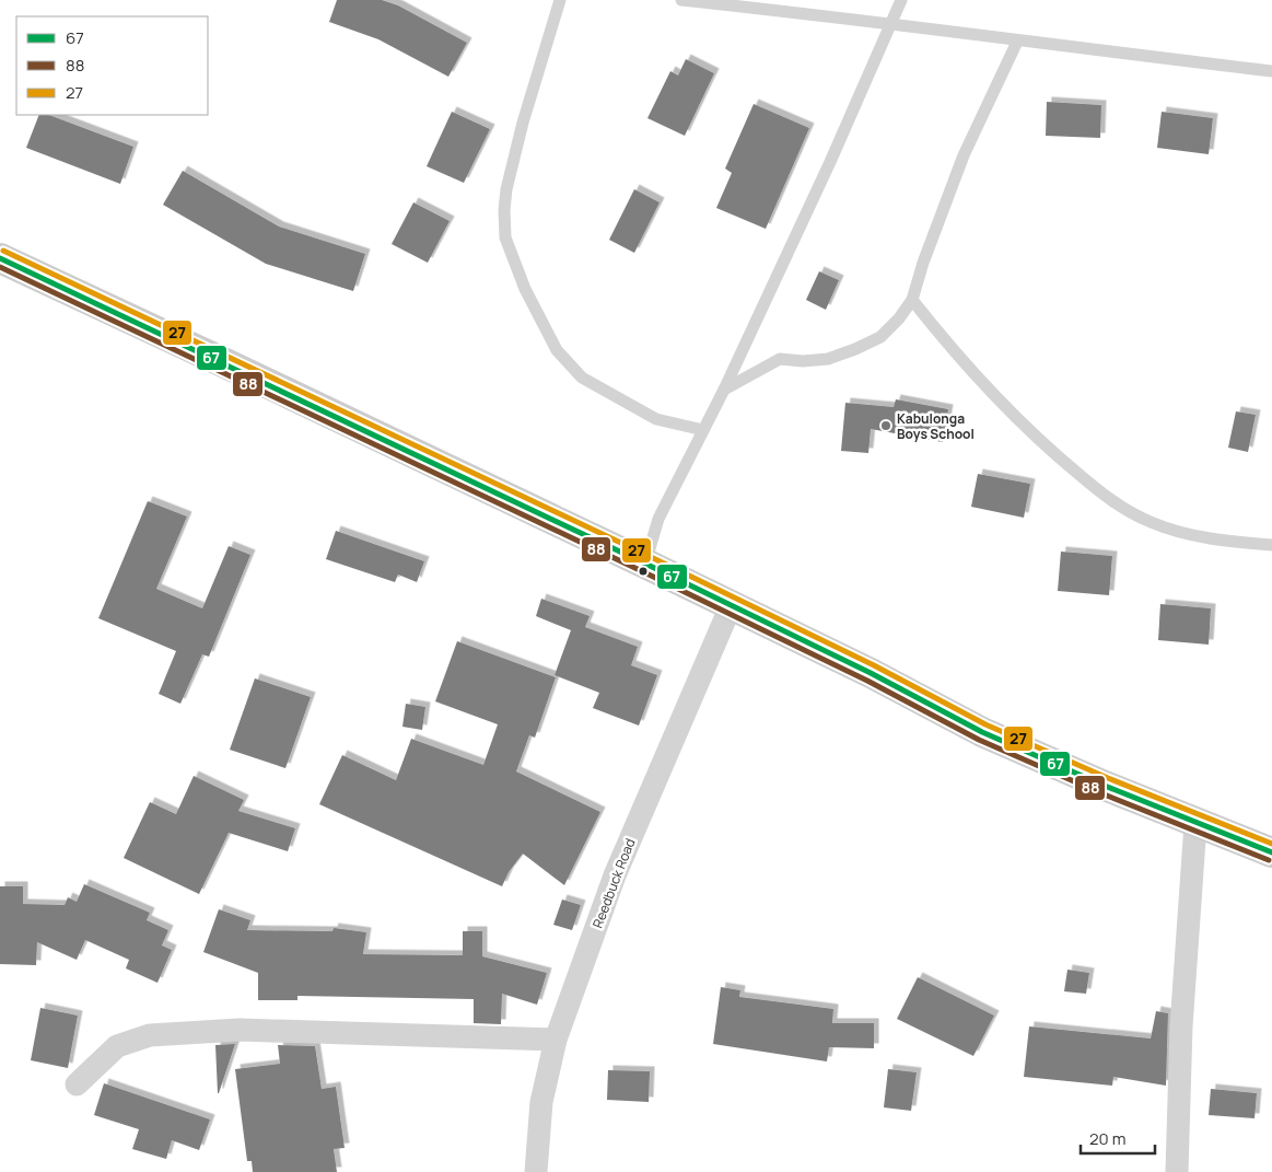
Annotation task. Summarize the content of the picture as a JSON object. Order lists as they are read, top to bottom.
{
  "streets": {
    "street": ["Reedbuck Road"]
  },
  "places": ["Kabulonga Boys School"],
  "lines": ["transit line 27", "transit line 67", "transit line 88"],
  "legend": ["67", "88", "27"],
  "scale_bar": "20 m"
}
